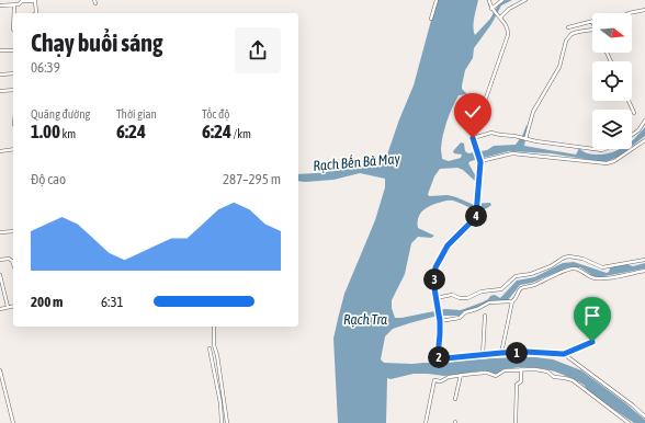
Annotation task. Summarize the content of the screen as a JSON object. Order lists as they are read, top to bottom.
{
  "water": ["Rạch Bến Bà May", "Rạch Tra"],
  "north": "right",
  "page": {
    "heading": ["Chạy buổi sáng", "06:39"],
    "stats": [
      ["Quãng đường", "1.00 km"],
      ["Thời gian", "6:24"],
      ["Tốc độ", "6:24 /km"]
    ],
    "chart": ["Độ cao", "287–295 m"],
    "pins": [
      "4",
      "3",
      "1",
      "2"
    ],
    "list": [
      {
        "name": "200 m",
        "note": "6:31"
      }
    ]
  }
}
